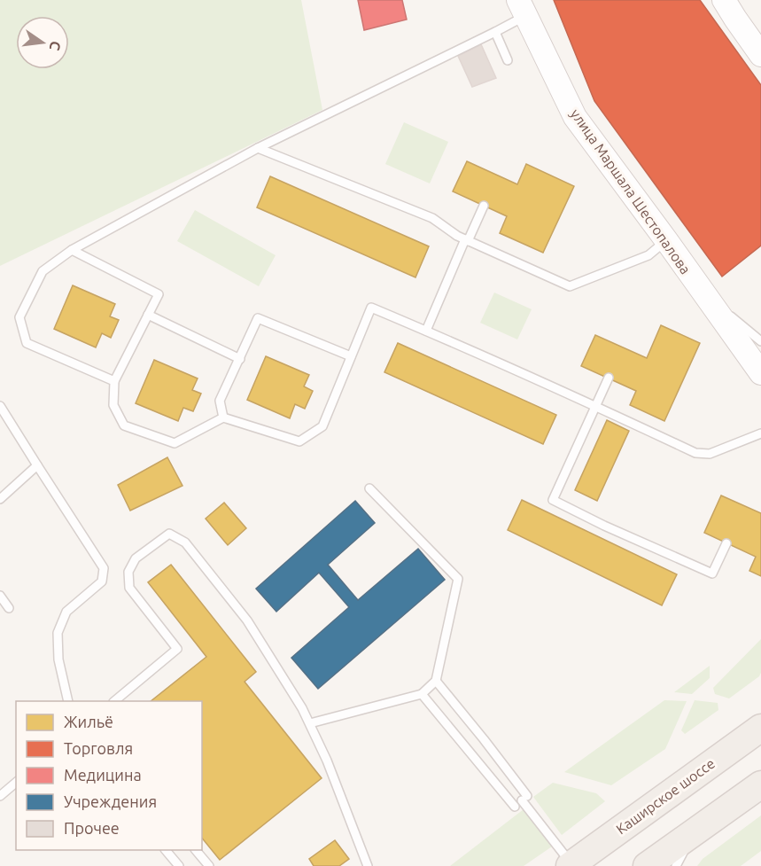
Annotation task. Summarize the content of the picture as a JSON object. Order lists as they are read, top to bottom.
{
  "streets": {
    "main road": ["Каширское шоссе"],
    "street": ["улица Маршала Шестопалова"]
  },
  "legend": [
    "Жильё",
    "Торговля",
    "Медицина",
    "Учреждения",
    "Прочее"
  ],
  "north": "right"
}
